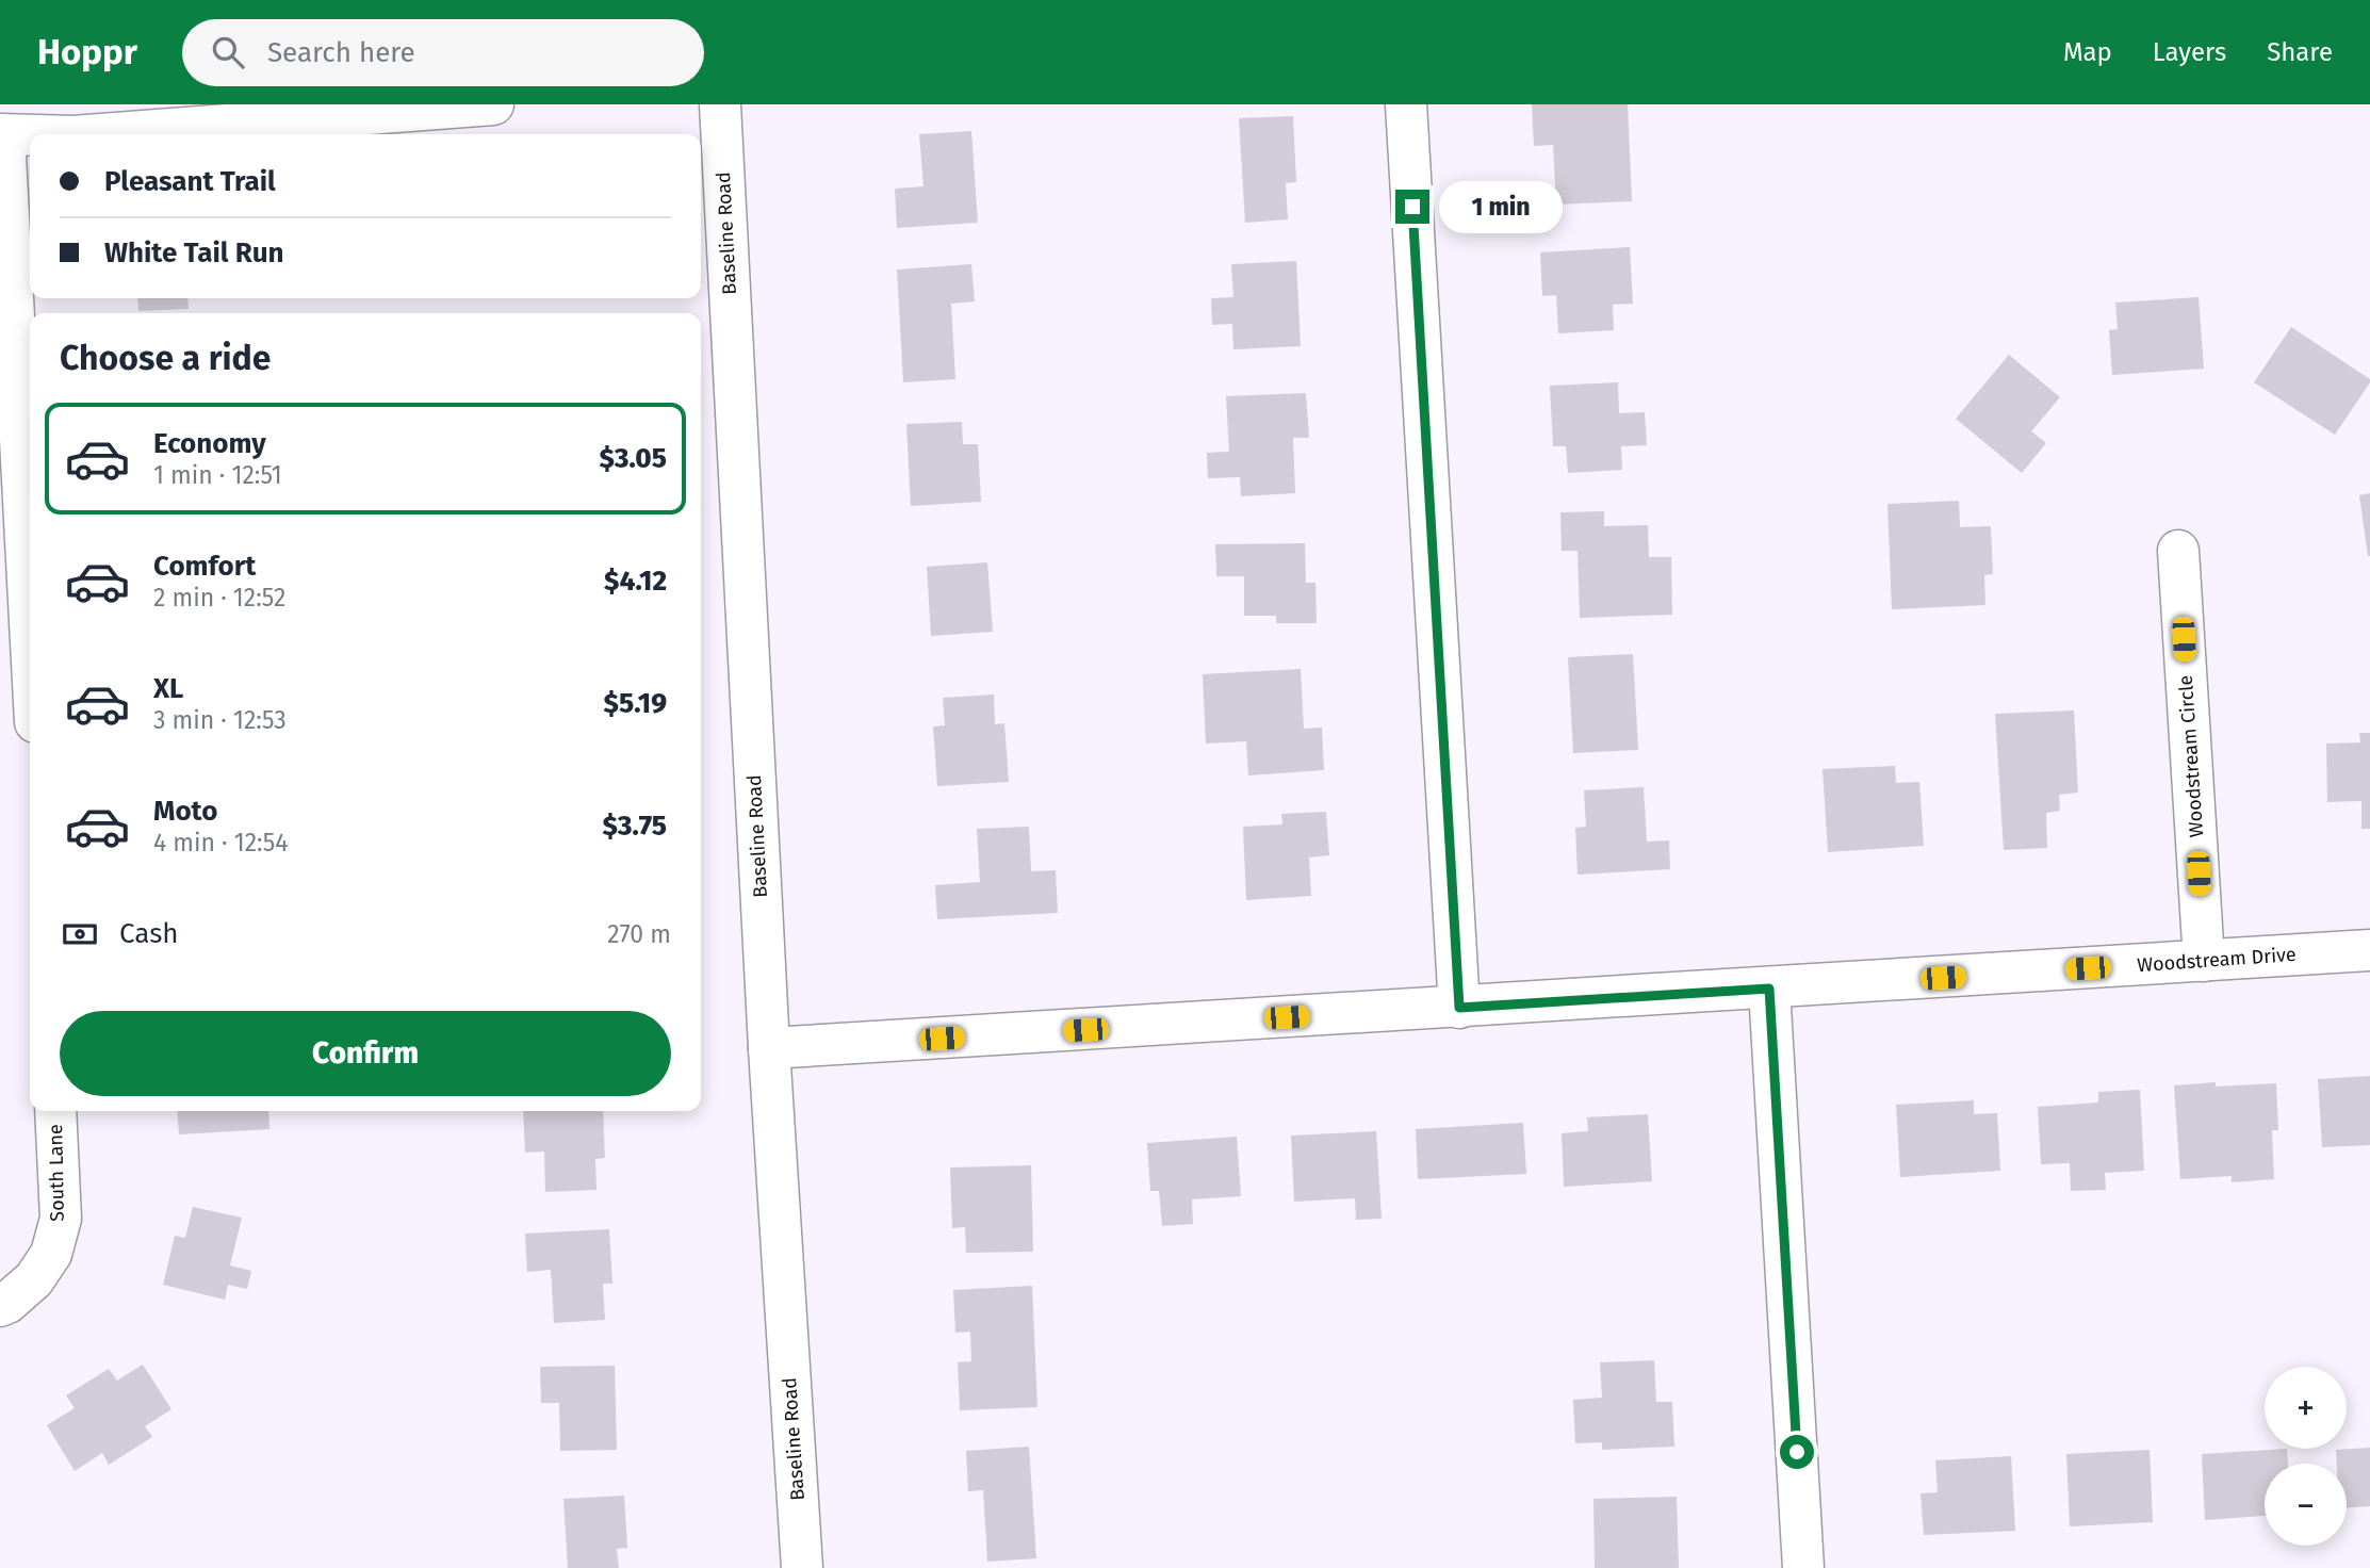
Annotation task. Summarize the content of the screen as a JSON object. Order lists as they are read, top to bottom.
{
  "streets": {
    "street": [
      "Baseline Road",
      "Woodstream Circle",
      "Woodstream Drive",
      "South Lane"
    ]
  },
  "crossings": [
    ["Baseline Road", "Woodstream Drive"],
    ["Woodstream Circle", "Woodstream Drive"]
  ],
  "page": {
    "header": "Hoppr",
    "search": "Search here",
    "nav": ["Map", "Layers", "Share"],
    "banner": ["Pleasant Trail", "White Tail Run"],
    "bubble": "1 min",
    "heading": "Choose a ride",
    "list": [
      {
        "name": "Economy",
        "note": "1 min · 12:51",
        "value": "$3.05"
      },
      {
        "name": "Comfort",
        "note": "2 min · 12:52",
        "value": "$4.12"
      },
      {
        "name": "XL",
        "note": "3 min · 12:53",
        "value": "$5.19"
      },
      {
        "name": "Moto",
        "note": "4 min · 12:54",
        "value": "$3.75"
      }
    ],
    "pay": ["Cash", "270 m"],
    "buttons": "Confirm",
    "map_buttons": ["+", "−"]
  }
}
